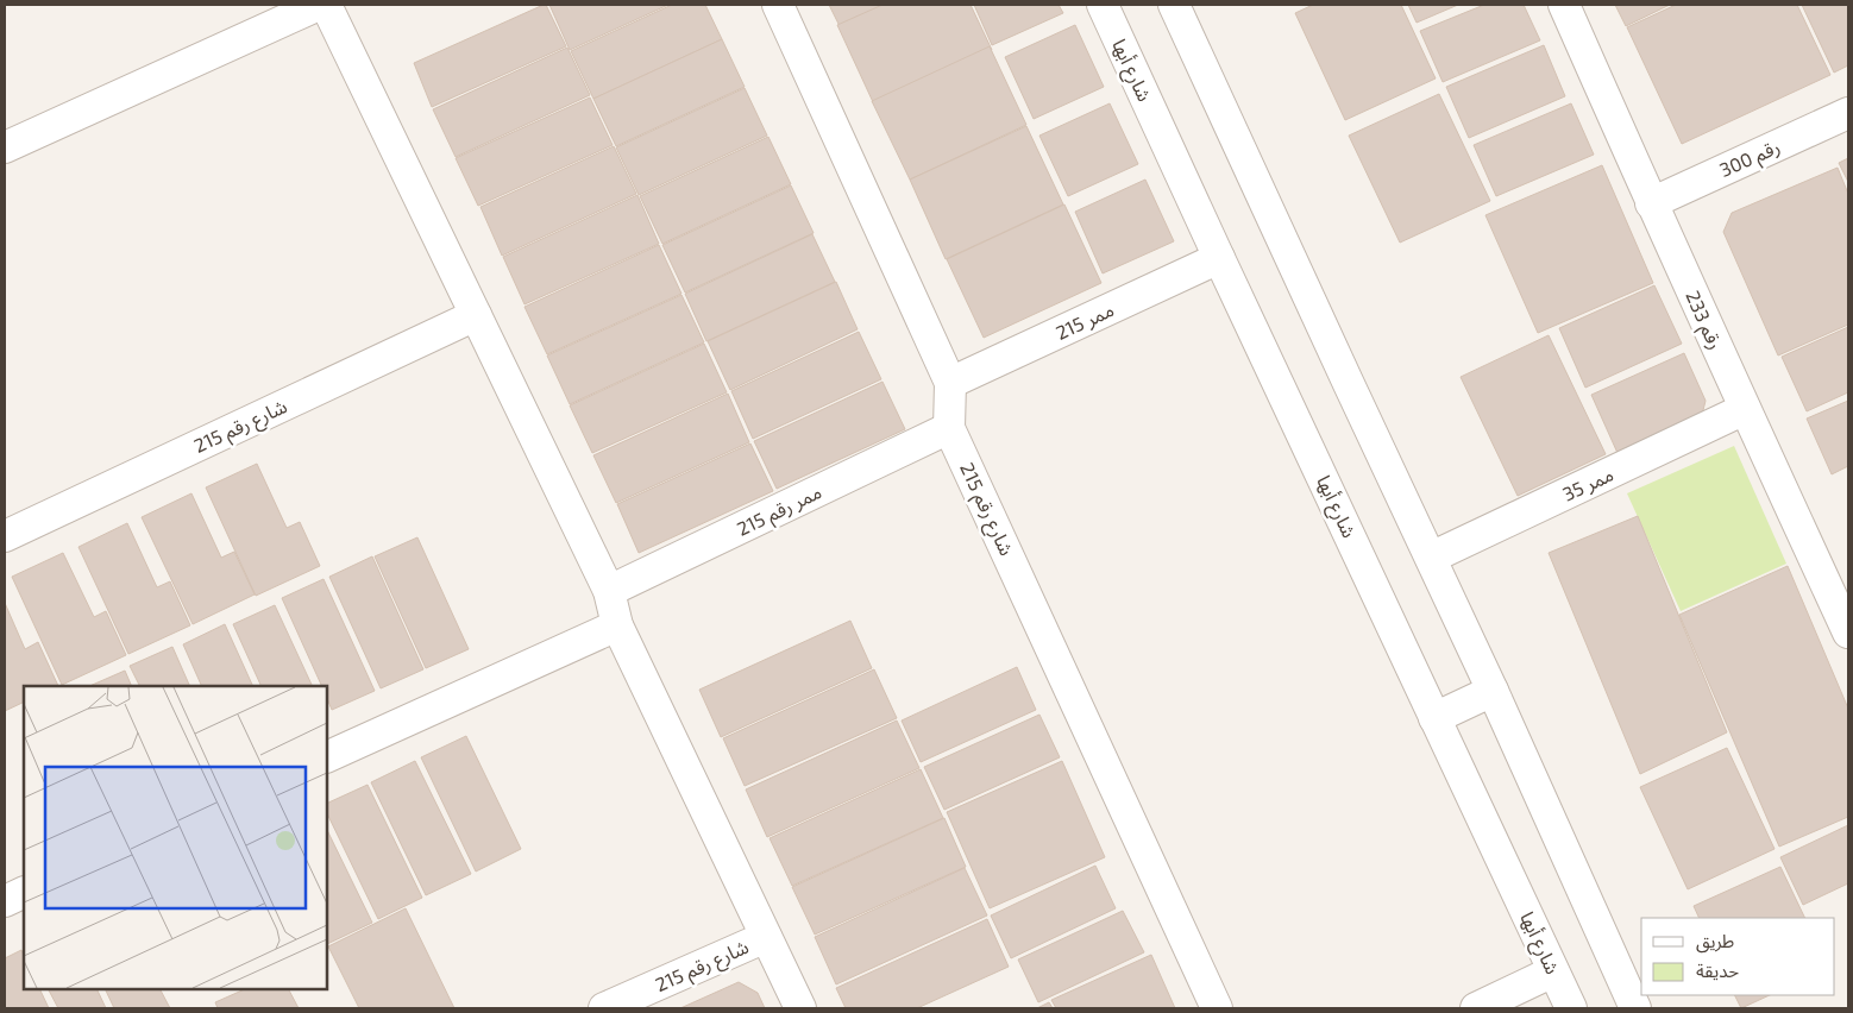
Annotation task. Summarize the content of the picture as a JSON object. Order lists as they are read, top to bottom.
{
  "streets": {
    "street": [
      "شارع أبها",
      "رقم 300",
      "رقم 233",
      "ممر 215",
      "شارع رقم 215",
      "ممر 35",
      "ممر رقم 215"
    ]
  },
  "crossings": [
    ["شارع أبها", "ممر 215"],
    ["رقم 300", "رقم 233"],
    ["رقم 233", "ممر 35"],
    ["ممر 215", "شارع رقم 215"],
    ["شارع رقم 215", "ممر رقم 215"]
  ],
  "legend": ["طريق", "حديقة"]
}
